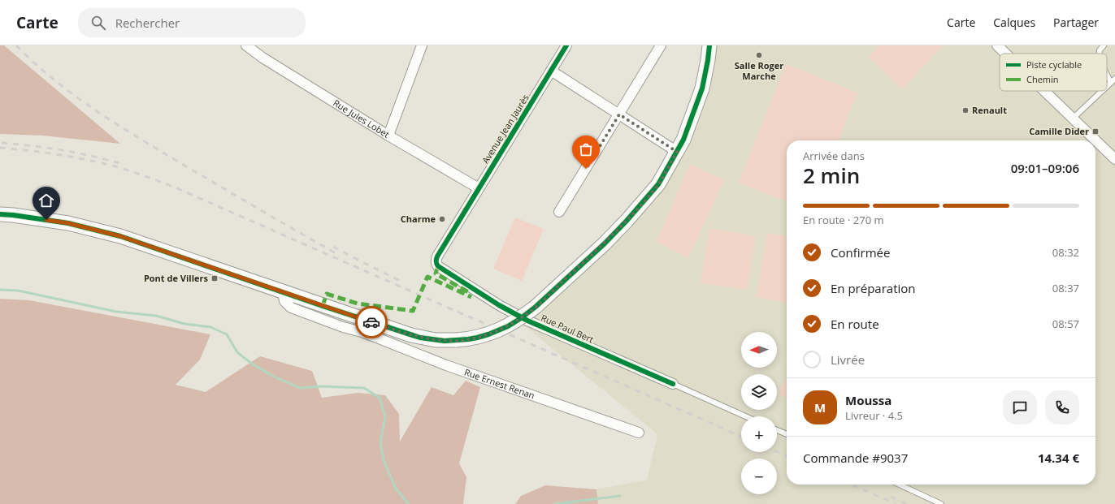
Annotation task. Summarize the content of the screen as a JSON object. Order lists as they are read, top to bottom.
{
  "streets": {
    "street": [
      "Rue Jules Lobet",
      "Avenue Jean Jaurès",
      "Rue Paul Bert",
      "Rue Ernest Renan"
    ]
  },
  "crossings": [
    ["Rue Jules Lobet", "Avenue Jean Jaurès"],
    ["Avenue Jean Jaurès", "Rue Paul Bert"]
  ],
  "places": {
    "other": ["Salle Roger Marche", "Renault", "Charme"],
    "transit": ["Camille Dider", "Pont de Villers"]
  },
  "legend": ["Piste cyclable", "Chemin"],
  "north": "left",
  "page": {
    "header": "Carte",
    "search": "Rechercher",
    "nav": ["Carte", "Calques", "Partager"],
    "heading": ["2 min", "Arrivée dans", "09:01–09:06"],
    "panel": [
      "Moussa",
      "Livreur · 4.5",
      "Commande #9037",
      "14.34 €"
    ],
    "bar": "En route · 270 m",
    "list": [
      ["Confirmée", "08:32"],
      ["En préparation", "08:37"],
      ["En route", "08:57"],
      "Livrée"
    ],
    "map_buttons": ["+", "−"],
    "round": "M"
  }
}
